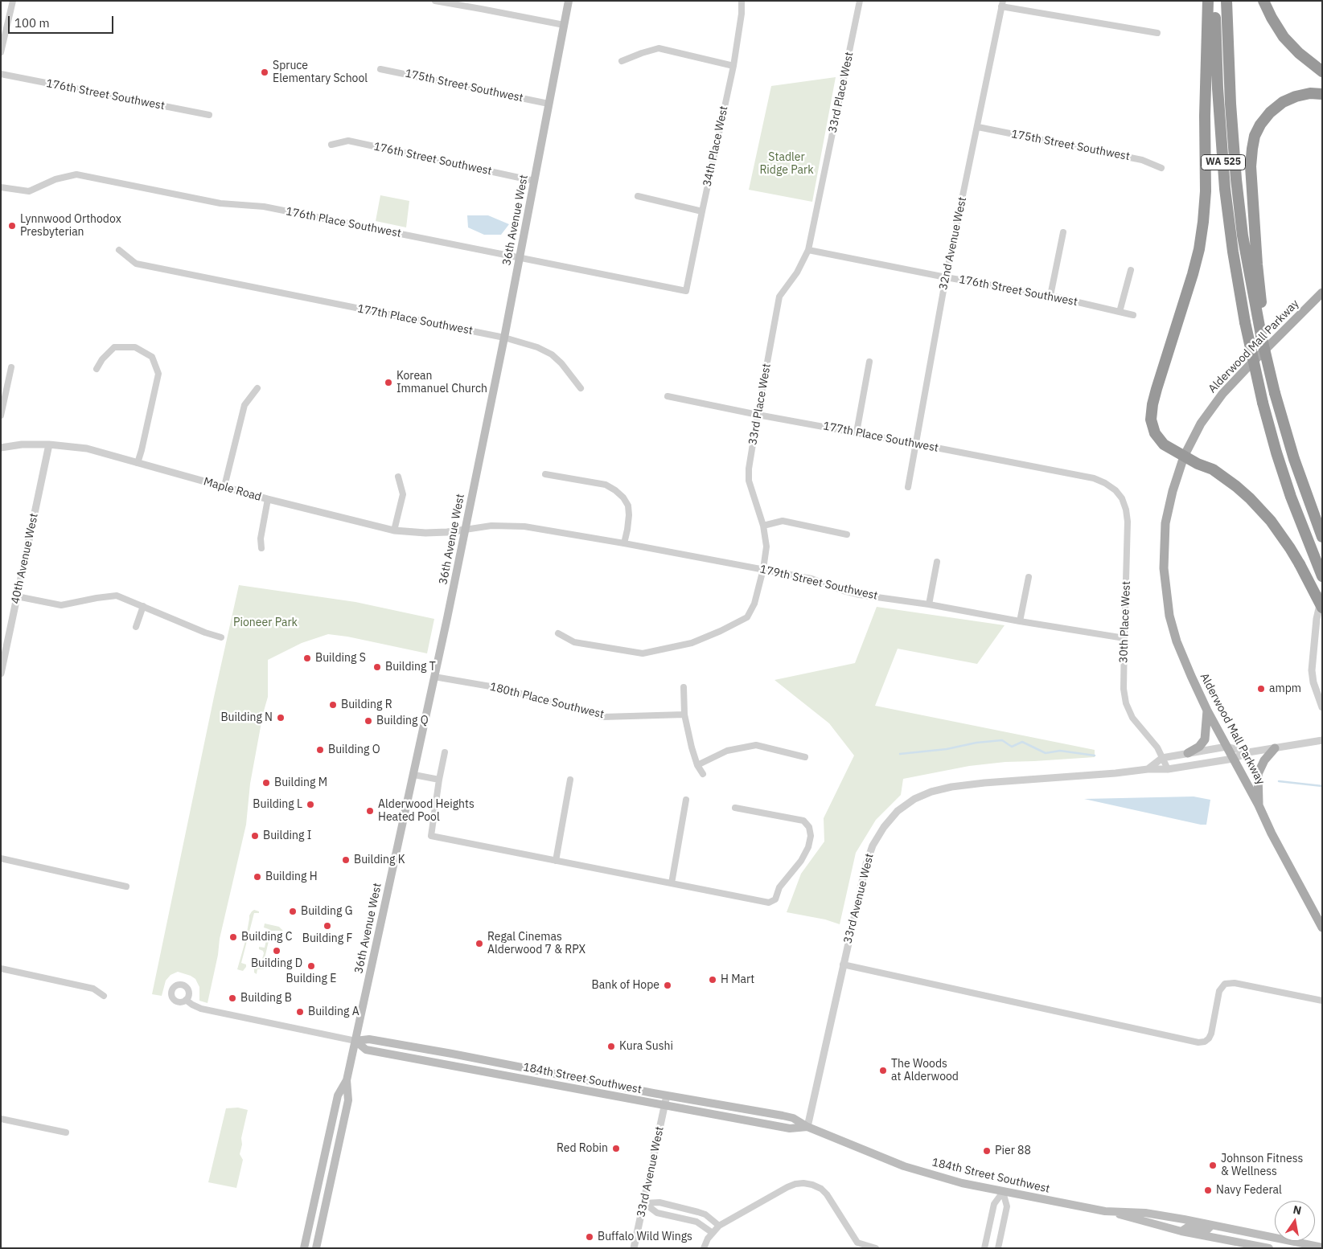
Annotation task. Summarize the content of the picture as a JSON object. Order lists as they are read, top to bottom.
{
  "streets": {
    "highway": ["WA 525"],
    "main road": ["36th Avenue West", "Alderwood Mall Parkway", "184th Street Southwest"],
    "street": [
      "175th Street Southwest",
      "33rd Place West",
      "176th Street Southwest",
      "34th Place West",
      "176th Place Southwest",
      "32nd Avenue West",
      "177th Place Southwest",
      "Maple Road",
      "40th Avenue West",
      "179th Street Southwest",
      "30th Place West",
      "180th Place Southwest",
      "33rd Avenue West"
    ]
  },
  "crossings": [
    ["175th Street Southwest", "36th Avenue West"],
    ["175th Street Southwest", "32nd Avenue West"],
    ["33rd Place West", "176th Street Southwest"],
    ["33rd Place West", "177th Place Southwest"],
    ["33rd Place West", "179th Street Southwest"],
    ["176th Street Southwest", "36th Avenue West"],
    ["176th Street Southwest", "32nd Avenue West"],
    ["34th Place West", "176th Place Southwest"],
    ["36th Avenue West", "176th Place Southwest"],
    ["36th Avenue West", "177th Place Southwest"],
    ["36th Avenue West", "Maple Road"],
    ["36th Avenue West", "179th Street Southwest"],
    ["36th Avenue West", "180th Place Southwest"],
    ["36th Avenue West", "184th Street Southwest"],
    ["32nd Avenue West", "177th Place Southwest"],
    ["177th Place Southwest", "30th Place West"],
    ["Alderwood Mall Parkway", "33rd Avenue West"],
    ["Maple Road", "40th Avenue West"],
    ["Maple Road", "179th Street Southwest"],
    ["179th Street Southwest", "30th Place West"],
    ["30th Place West", "33rd Avenue West"],
    ["33rd Avenue West", "184th Street Southwest"]
  ],
  "parks": ["Stadler Ridge Park", "Pioneer Park"],
  "places": [
    "Spruce Elementary School",
    "Lynnwood Orthodox Presbyterian",
    "Korean Immanuel Church",
    "Building S",
    "Building T",
    "ampm",
    "Building R",
    "Building N",
    "Building Q",
    "Building O",
    "Building M",
    "Building L",
    "Alderwood Heights Heated Pool",
    "Building I",
    "Building K",
    "Building H",
    "Building G",
    "Building F",
    "Building C",
    "Regal Cinemas Alderwood 7 & RPX",
    "Building D",
    "Building E",
    "H Mart",
    "Bank of Hope",
    "Building B",
    "Building A",
    "Kura Sushi",
    "The Woods at Alderwood",
    "Red Robin",
    "Pier 88",
    "Johnson Fitness & Wellness",
    "Navy Federal",
    "Buffalo Wild Wings"
  ],
  "scale_bar": "100 m",
  "north": "top"
}
